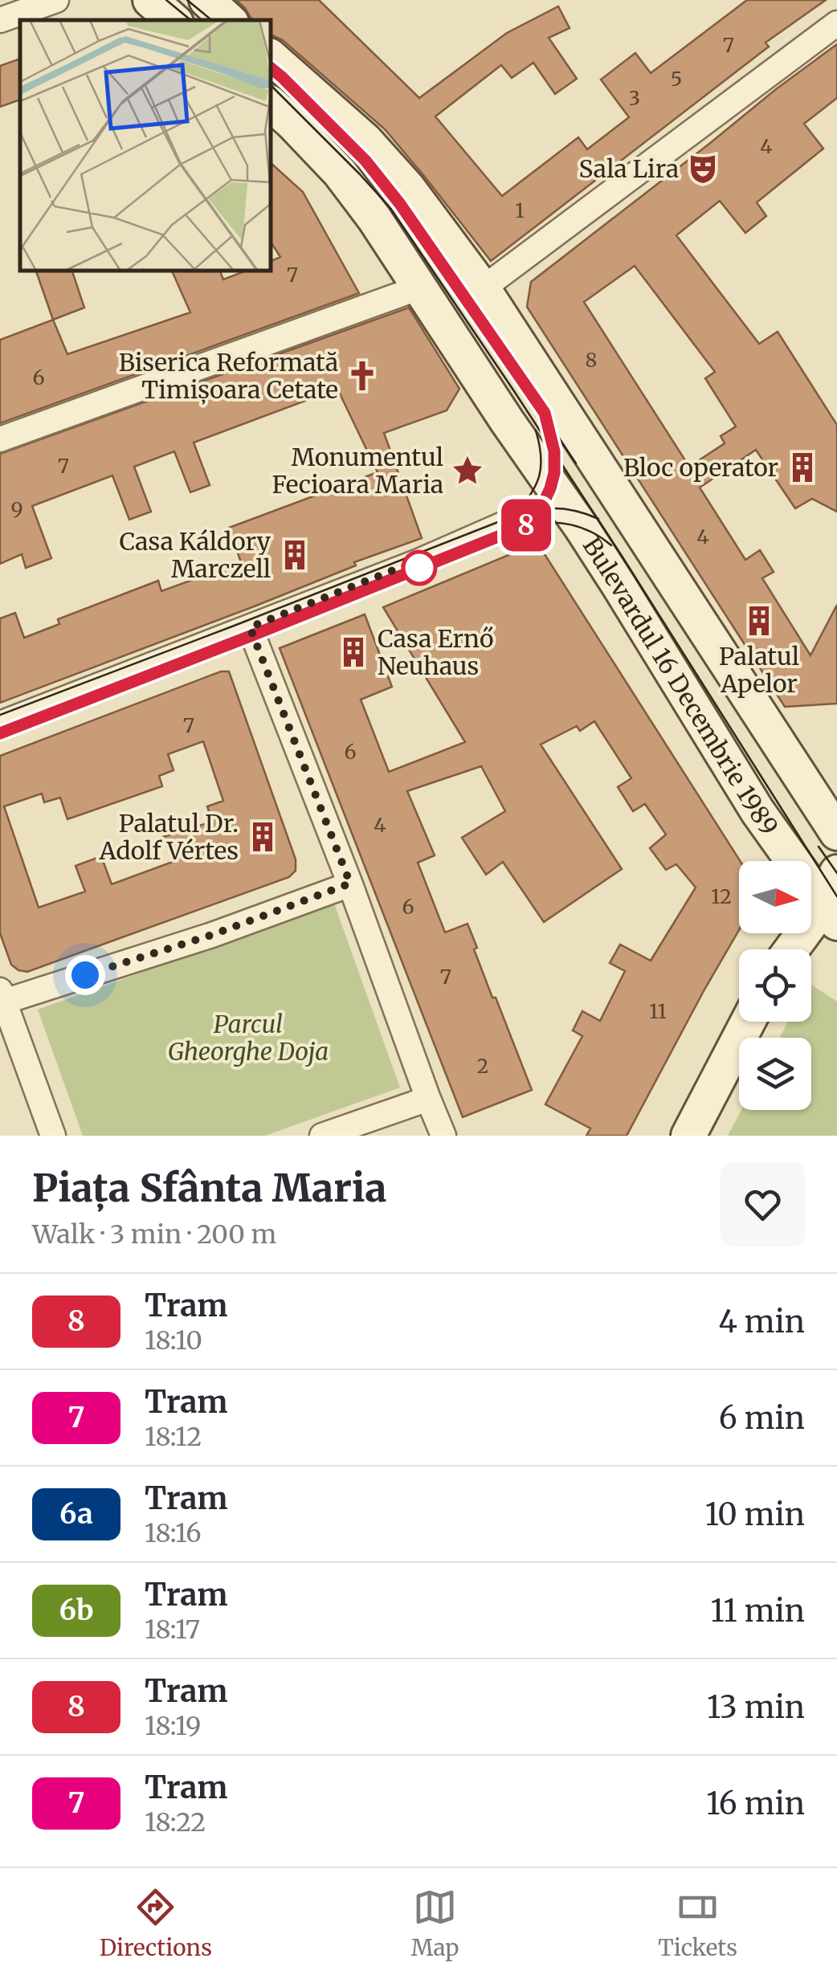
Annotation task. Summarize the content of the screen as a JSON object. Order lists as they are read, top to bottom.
{
  "streets": {
    "main road": ["Bulevardul 16 Decembrie 1989"]
  },
  "parks": ["Parcul Gheorghe Doja"],
  "places": {
    "theatre": ["Sala Lira"],
    "church": ["Biserica Reformată Timișoara Cetate"],
    "building": [
      "Bloc operator",
      "Casa Káldory Marczell",
      "Palatul Apelor",
      "Casa Ernő Neuhaus",
      "Palatul Dr. Adolf Vértes"
    ],
    "place": ["Monumentul Fecioara Maria"]
  },
  "lines": ["tram line 8"],
  "house_numbers": [
    "7",
    "5",
    "3",
    "4",
    "1",
    "7",
    "8",
    "6",
    "7",
    "9",
    "4",
    "7",
    "6",
    "4",
    "12",
    "6",
    "7",
    "11",
    "2"
  ],
  "north": "right",
  "page": {
    "on_map": "8",
    "heading": ["Piața Sfânta Maria", "Walk · 3 min · 200 m"],
    "list": [
      {
        "mark": "8",
        "name": "Tram",
        "note": "18:10",
        "value": "4 min"
      },
      {
        "mark": "7",
        "name": "Tram",
        "note": "18:12",
        "value": "6 min"
      },
      {
        "mark": "6a",
        "name": "Tram",
        "note": "18:16",
        "value": "10 min"
      },
      {
        "mark": "6b",
        "name": "Tram",
        "note": "18:17",
        "value": "11 min"
      },
      {
        "mark": "8",
        "name": "Tram",
        "note": "18:19",
        "value": "13 min"
      },
      {
        "mark": "7",
        "name": "Tram",
        "note": "18:22",
        "value": "16 min"
      }
    ],
    "tabs": ["Directions", "Map", "Tickets"]
  }
}
